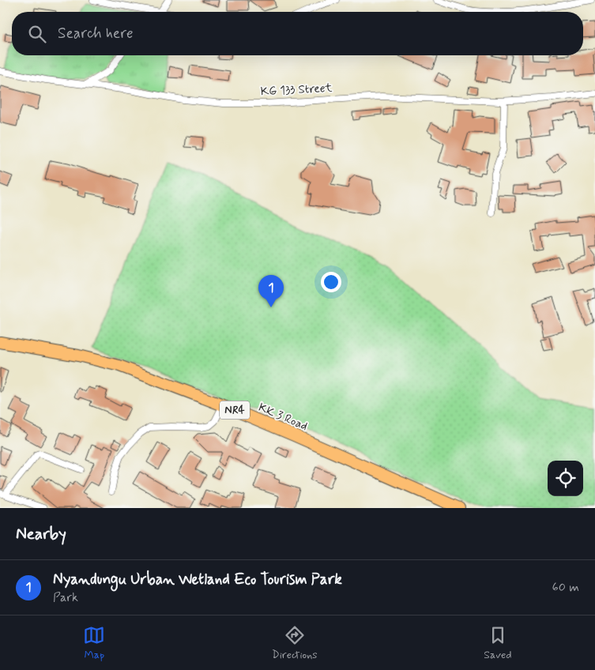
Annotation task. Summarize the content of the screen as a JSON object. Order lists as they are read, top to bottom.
{
  "streets": {
    "highway": ["NR4", "KK 3 Road"],
    "street": ["KG 133 Street"]
  },
  "page": {
    "search": "Search here",
    "pins": "1",
    "heading": "Nearby",
    "list": [
      {
        "mark": "1",
        "name": "Nyandungu Urban Wetland Eco Tourism Park",
        "note": "Park",
        "value": "60 m"
      }
    ],
    "nav": ["Map", "Directions", "Saved"]
  }
}
